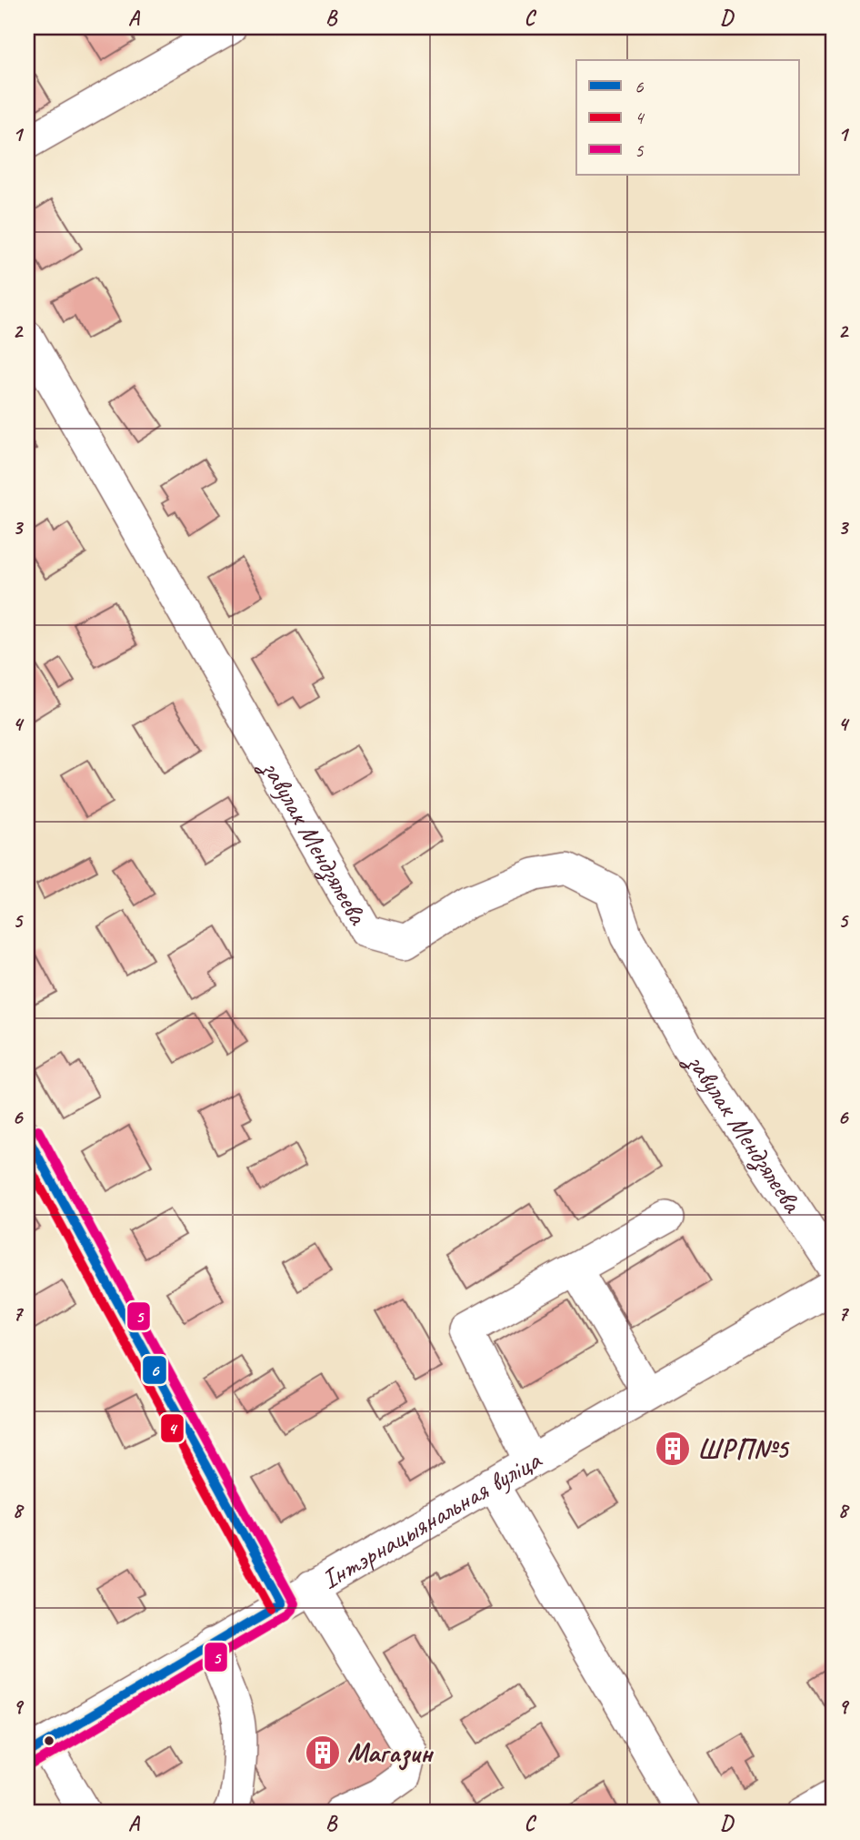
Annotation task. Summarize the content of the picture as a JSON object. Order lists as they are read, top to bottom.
{
  "streets": {
    "street": ["завулак Мендзялеева", "Інтэрнацыянальная вуліца"]
  },
  "places": {
    "building": ["ШРП№5", "Магазин"]
  },
  "lines": ["transit line 5", "transit line 6", "transit line 4"],
  "legend": ["6", "4", "5"],
  "grid": {
    "columns": [
      "A",
      "B",
      "C",
      "D"
    ],
    "rows": [
      "1",
      "2",
      "3",
      "4",
      "5",
      "6",
      "7",
      "8",
      "9"
    ]
  }
}
